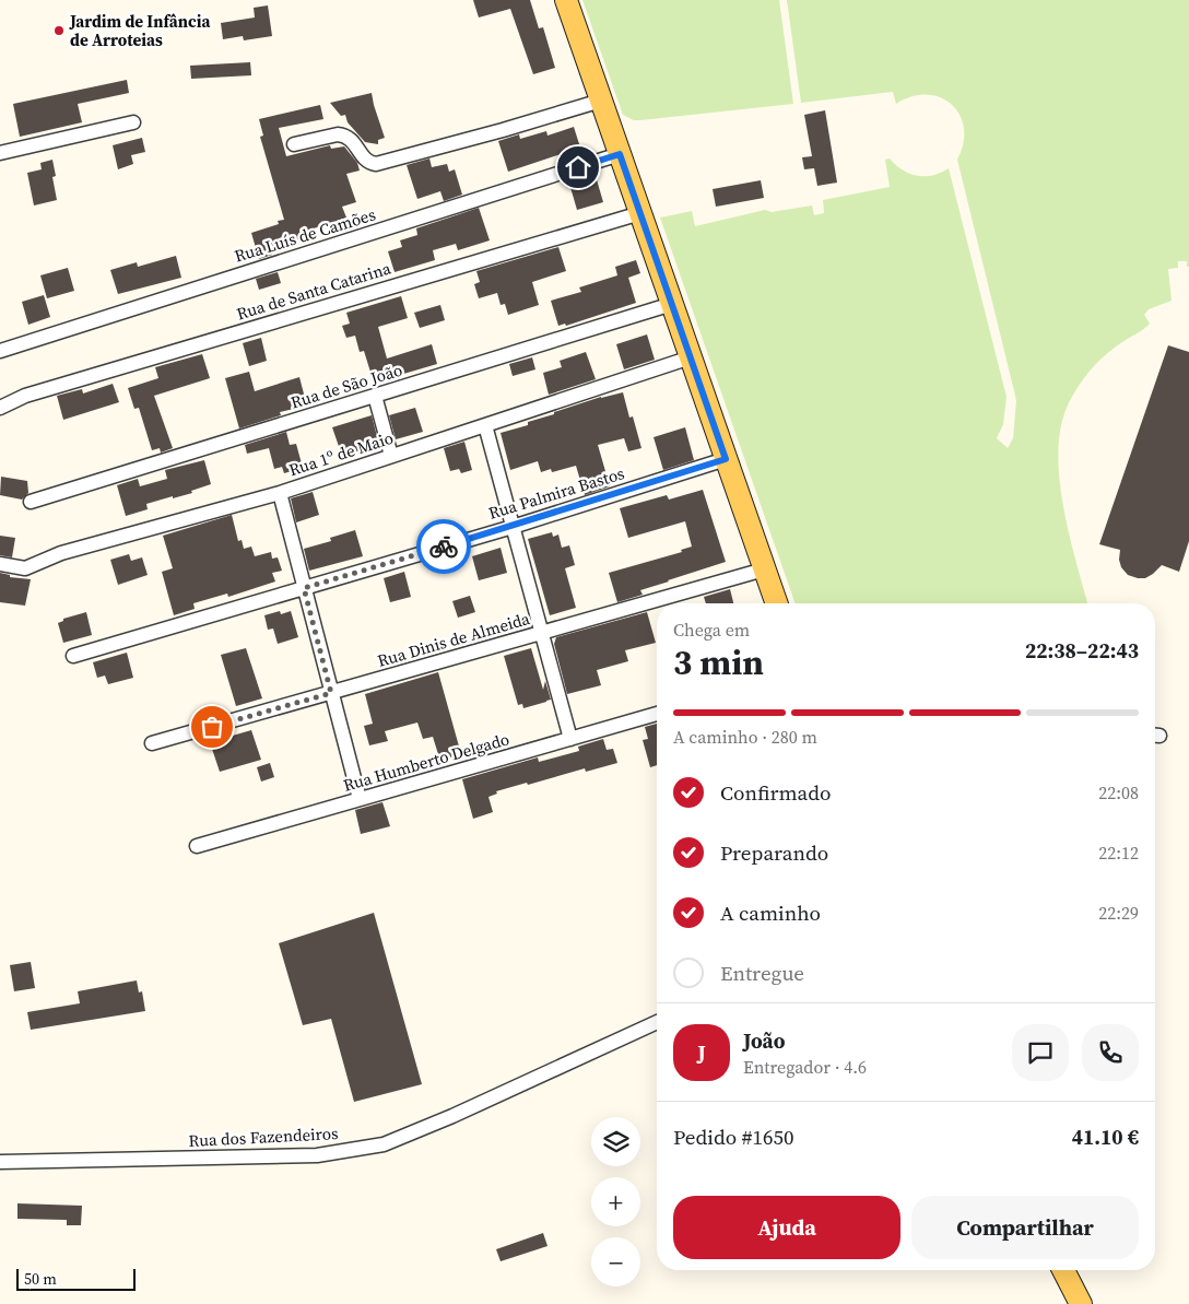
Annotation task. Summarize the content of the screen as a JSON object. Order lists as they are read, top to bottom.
{
  "streets": {
    "street": [
      "Rua Luís de Camões",
      "Rua de Santa Catarina",
      "Rua de São João",
      "Rua 1º de Maio",
      "Rua Palmira Bastos",
      "Rua Dinis de Almeida",
      "Rua Humberto Delgado",
      "Rua dos Fazendeiros"
    ]
  },
  "places": ["Jardim de Infância de Arroteias"],
  "scale_bar": "50 m",
  "page": {
    "heading": ["3 min", "Chega em", "22:38–22:43"],
    "panel": [
      "João",
      "Entregador · 4.6",
      "Pedido #1650",
      "41.10 €"
    ],
    "bar": "A caminho · 280 m",
    "list": [
      ["Confirmado", "22:08"],
      ["Preparando", "22:12"],
      ["A caminho", "22:29"],
      "Entregue"
    ],
    "round": "J",
    "map_buttons": ["+", "−"],
    "buttons": ["Ajuda", "Compartilhar"],
    "scale": "50 m"
  }
}
